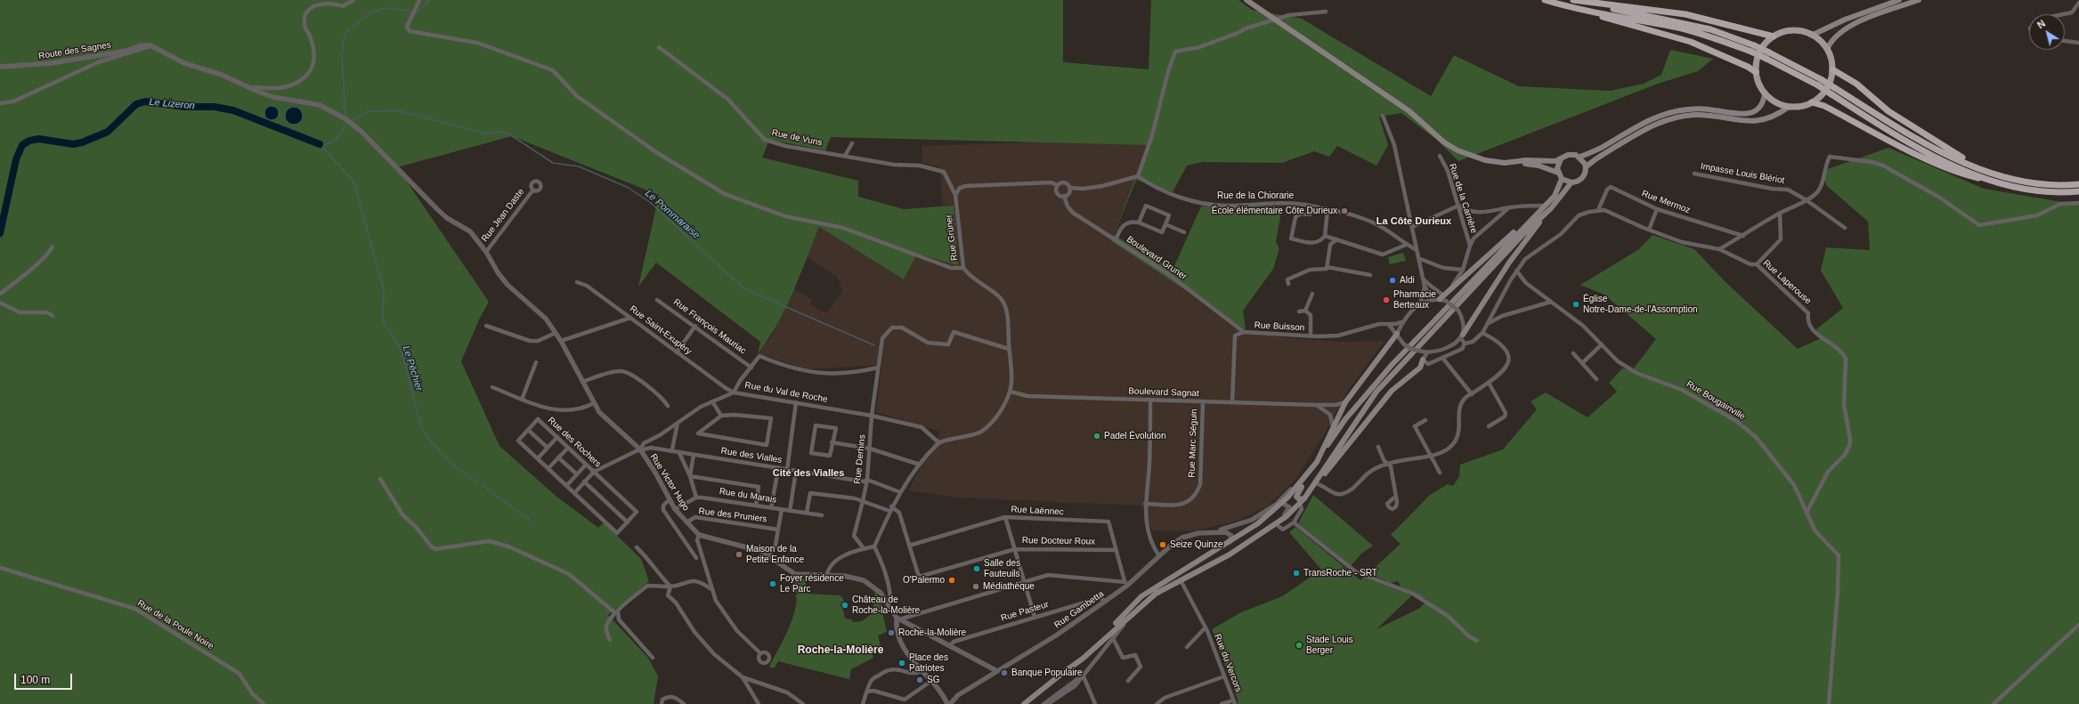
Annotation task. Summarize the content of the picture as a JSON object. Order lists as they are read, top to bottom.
{
  "streets": {
    "street": [
      "Route des Sagnes",
      "Rue de Vuns",
      "Impasse Louis Blériot",
      "Rue de la Chiorarie",
      "Rue de la Carrière",
      "Rue Mermoz",
      "Rue Jean Daste",
      "Rue Grüner",
      "Boulevard Gruner",
      "Rue Laperouse",
      "Rue François Mauriac",
      "Rue Buisson",
      "Rue Saint-Exupéry",
      "Rue du Val de Roche",
      "Boulevard Sagnat",
      "Rue Bougainville",
      "Rue des Rochers",
      "Rue Marc Séguin",
      "Rue des Vialles",
      "Rue Derhins",
      "Rue Victor Hugo",
      "Rue du Marais",
      "Rue Laënnec",
      "Rue des Pruniers",
      "Rue Docteur Roux",
      "Rue Gambetta",
      "Rue Pasteur",
      "Rue de la Poule Noire",
      "Rue du Vercors"
    ]
  },
  "crossings": [
    ["Route des Sagnes", "Rue Victor Hugo"],
    ["Rue de Vuns", "Rue Grüner"],
    ["Rue Mermoz", "Rue Laperouse"],
    ["Rue Jean Daste", "Rue Victor Hugo"],
    ["Rue Grüner", "Boulevard Sagnat"],
    ["Rue Grüner", "Rue Derhins"],
    ["Boulevard Gruner", "Rue Buisson"],
    ["Rue Laperouse", "Rue Bougainville"],
    ["Rue Buisson", "Boulevard Sagnat"],
    ["Rue Saint-Exupéry", "Rue du Val de Roche"],
    ["Rue du Val de Roche", "Rue des Vialles"],
    ["Rue du Val de Roche", "Rue Derhins"],
    ["Rue du Val de Roche", "Rue Victor Hugo"],
    ["Boulevard Sagnat", "Rue Marc Séguin"],
    ["Rue des Vialles", "Rue Derhins"],
    ["Rue des Vialles", "Rue Victor Hugo"],
    ["Rue Victor Hugo", "Rue des Pruniers"],
    ["Rue Laënnec", "Rue Docteur Roux"],
    ["Rue Laënnec", "Rue Gambetta"],
    ["Rue Gambetta", "Rue Pasteur"]
  ],
  "districts": ["La Côte Durieux", "Cité des Vialles", "Roche-la-Molière"],
  "water": ["Le Lizeron", "Le Pommaraise", "Le Pêchier"],
  "places": [
    "École élémentaire Côte Durieux",
    "Aldi",
    "Pharmacie Berteaux",
    "Église Notre-Dame-de-l'Assomption",
    "Padel Évolution",
    "Seize Quinze",
    "Maison de la Petite Enfance",
    "Salle des Fauteuils",
    "TransRoche - SRT",
    "O'Palermo",
    "Foyer résidence Le Parc",
    "Médiathèque",
    "Château de Roche-la-Molière",
    "Roche-la-Molière",
    "Stade Louis Berger",
    "Place des Patriotes",
    "Banque Populaire",
    "SG"
  ],
  "scale_bar": "100 m",
  "north": "top left"
}
